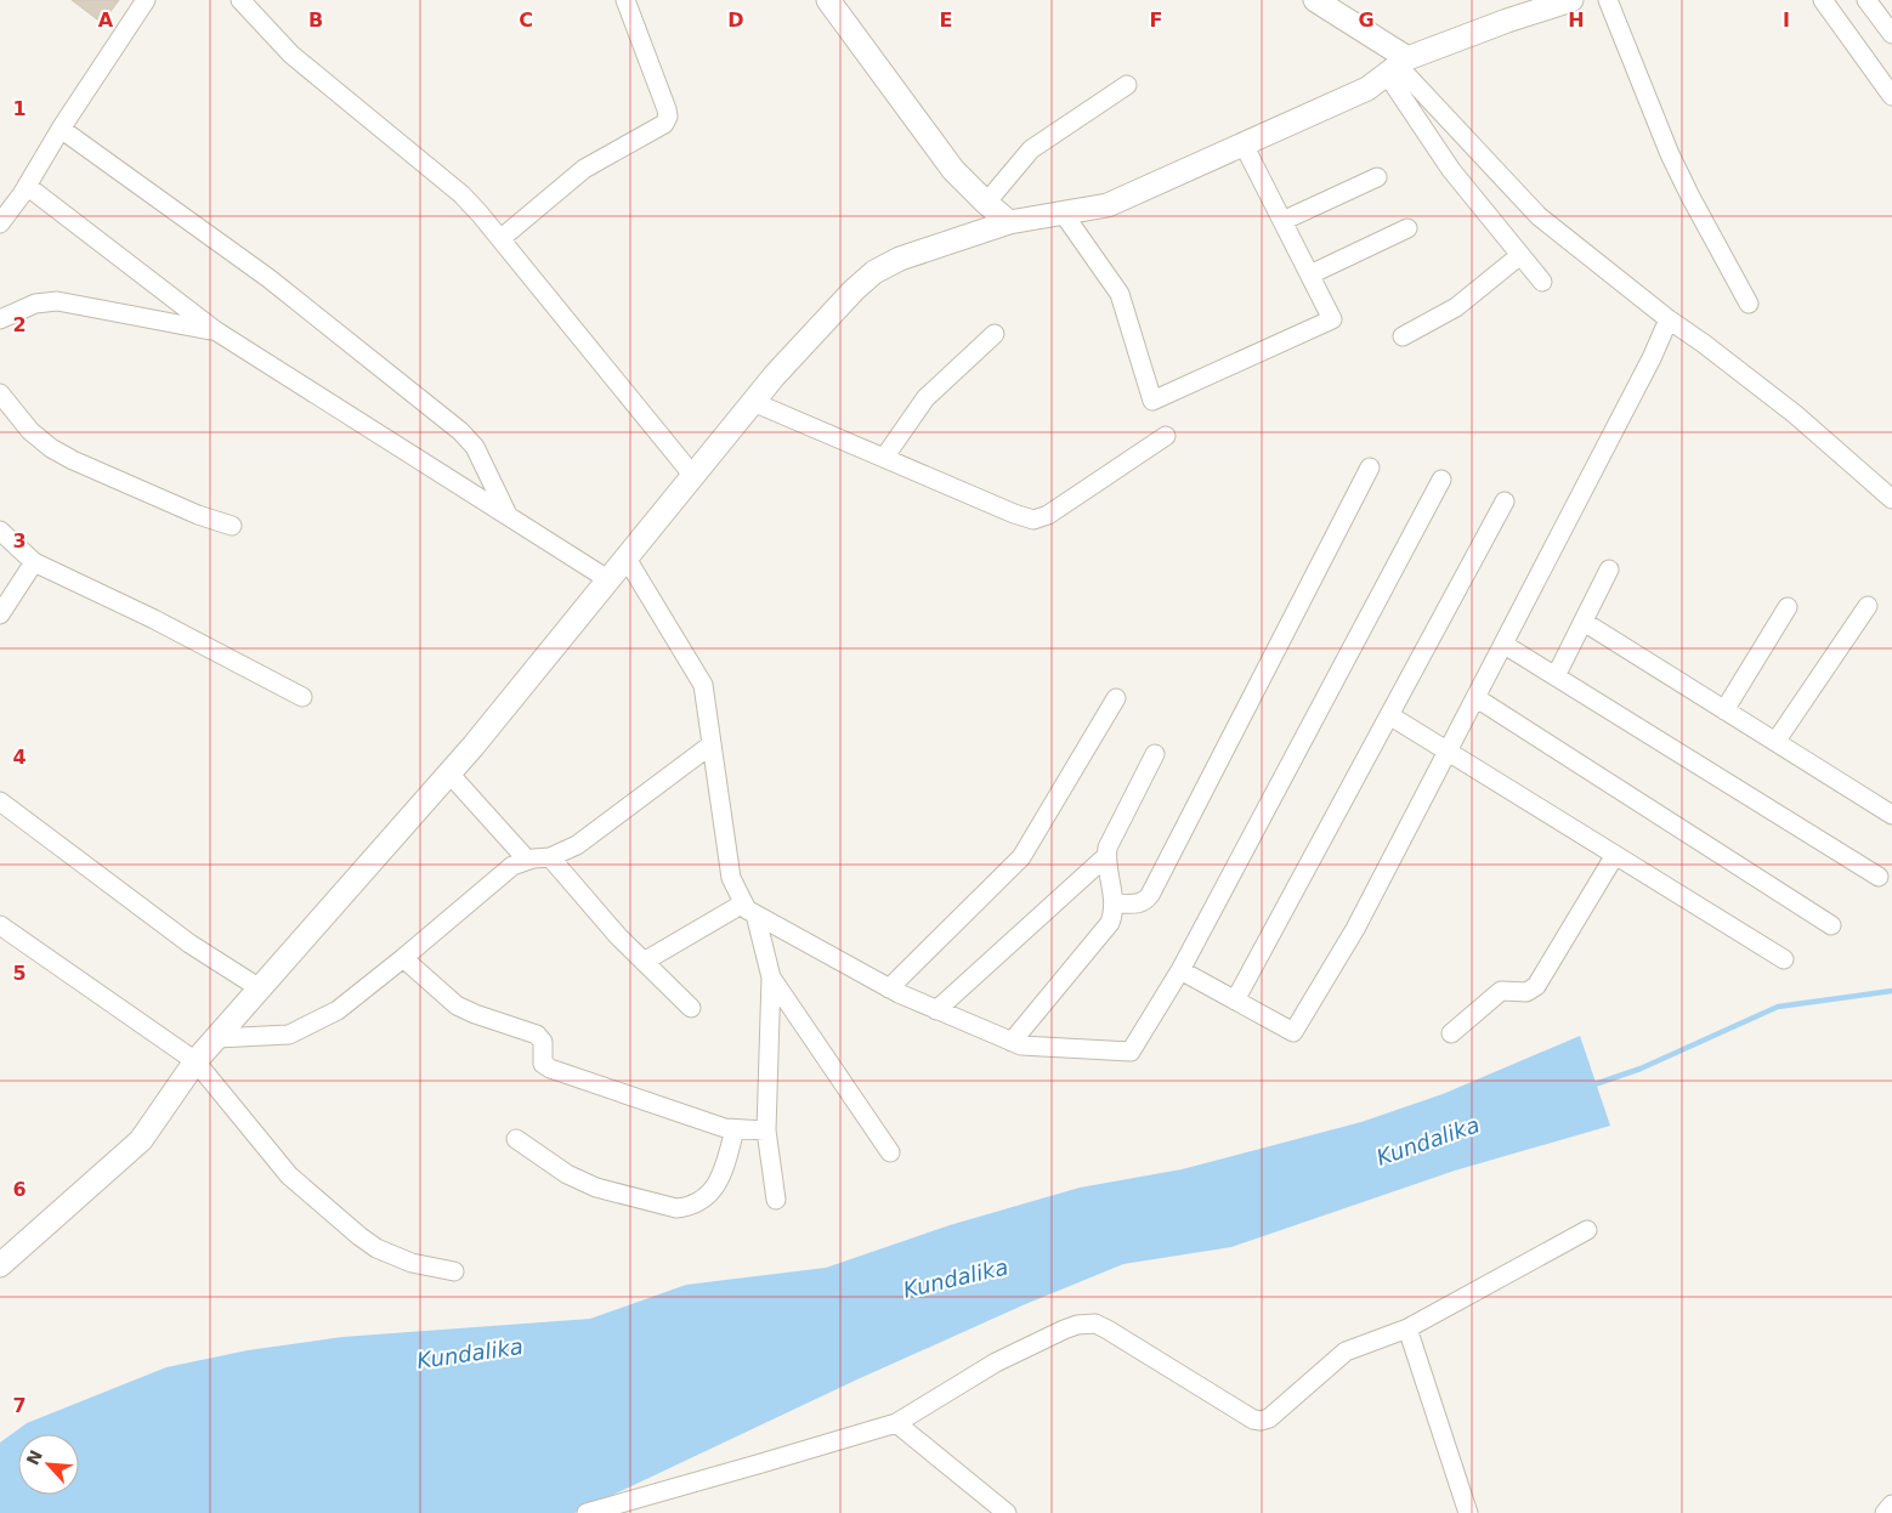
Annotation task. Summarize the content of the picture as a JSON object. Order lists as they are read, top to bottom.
{
  "water": ["Kundalika"],
  "north": "top left",
  "grid": {
    "columns": [
      "A",
      "B",
      "C",
      "D",
      "E",
      "F",
      "G",
      "H",
      "I"
    ],
    "rows": [
      "1",
      "2",
      "3",
      "4",
      "5",
      "6",
      "7"
    ]
  }
}
